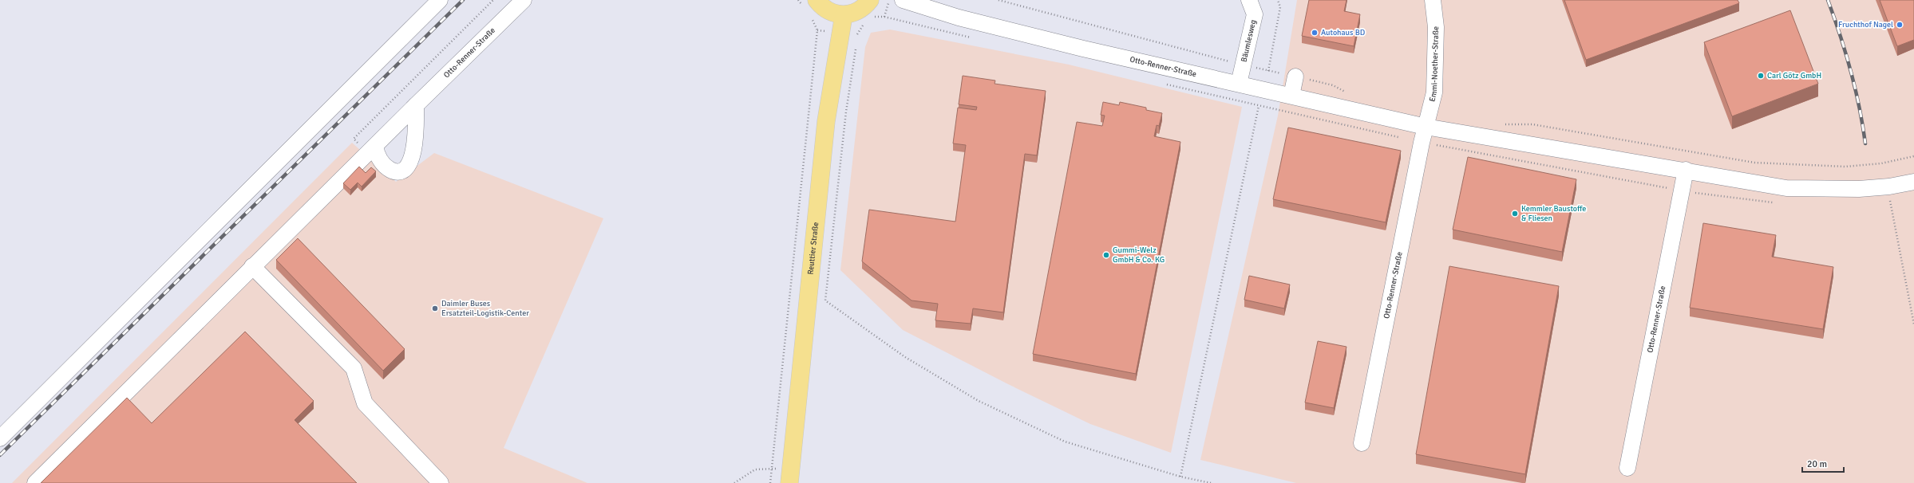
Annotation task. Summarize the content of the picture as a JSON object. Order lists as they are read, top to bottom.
{
  "streets": {
    "main road": ["Reuttier Straße"],
    "street": ["Bäumlesweg", "Otto-Renner-Straße", "Emmi-Noether-Straße"]
  },
  "crossings": [
    ["Bäumlesweg", "Otto-Renner-Straße"],
    ["Otto-Renner-Straße", "Emmi-Noether-Straße"]
  ],
  "places": [
    "Fruchthof Nagel",
    "Autohaus BD",
    "Carl Götz GmbH",
    "Kemmler Baustoffe & Fliesen",
    "Gummi-Welz GmbH & Co. KG",
    "Daimler Buses Ersatzteil-Logistik-Center"
  ],
  "scale_bar": "20 m"
}
